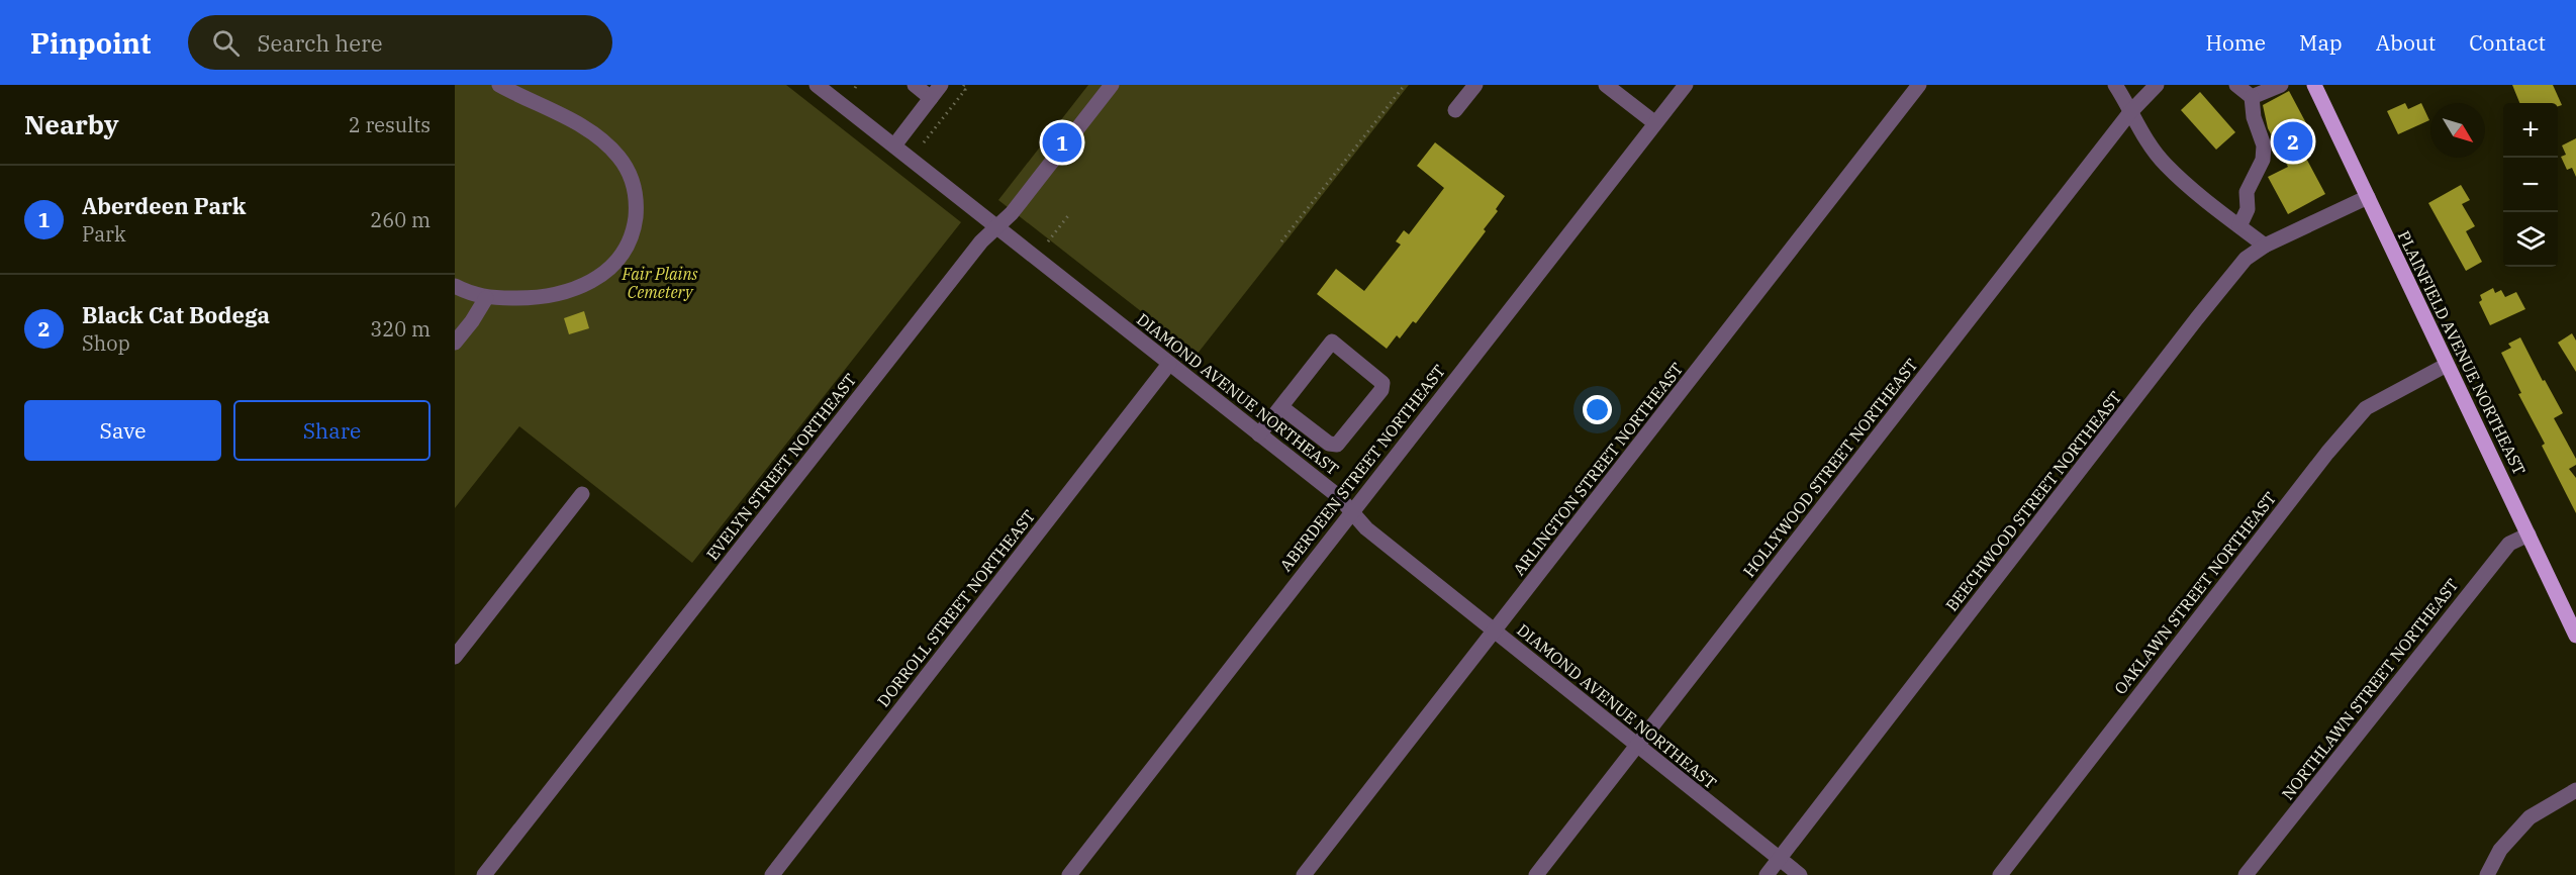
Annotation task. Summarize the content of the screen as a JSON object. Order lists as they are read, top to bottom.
{
  "streets": {
    "main road": ["PLAINFIELD AVENUE NORTHEAST"],
    "street": [
      "DIAMOND AVENUE NORTHEAST",
      "EVELYN STREET NORTHEAST",
      "ABERDEEN STREET NORTHEAST",
      "HOLLYWOOD STREET NORTHEAST",
      "ARLINGTON STREET NORTHEAST",
      "BEECHWOOD STREET NORTHEAST",
      "OAKLAWN STREET NORTHEAST",
      "DORROLL STREET NORTHEAST",
      "NORTHLAWN STREET NORTHEAST"
    ]
  },
  "crossings": [
    ["PLAINFIELD AVENUE NORTHEAST", "BEECHWOOD STREET NORTHEAST"],
    ["PLAINFIELD AVENUE NORTHEAST", "OAKLAWN STREET NORTHEAST"],
    ["PLAINFIELD AVENUE NORTHEAST", "NORTHLAWN STREET NORTHEAST"],
    ["DIAMOND AVENUE NORTHEAST", "EVELYN STREET NORTHEAST"],
    ["DIAMOND AVENUE NORTHEAST", "ABERDEEN STREET NORTHEAST"],
    ["DIAMOND AVENUE NORTHEAST", "HOLLYWOOD STREET NORTHEAST"],
    ["DIAMOND AVENUE NORTHEAST", "ARLINGTON STREET NORTHEAST"],
    ["DIAMOND AVENUE NORTHEAST", "BEECHWOOD STREET NORTHEAST"],
    ["DIAMOND AVENUE NORTHEAST", "DORROLL STREET NORTHEAST"]
  ],
  "parks": ["Fair Plains Cemetery"],
  "north": "bottom right",
  "page": {
    "header": "Pinpoint",
    "search": "Search here",
    "nav": [
      "Home",
      "Map",
      "About",
      "Contact"
    ],
    "heading": ["Nearby", "2 results"],
    "map_buttons": ["+", "−"],
    "pins": ["2", "1"],
    "list": [
      {
        "mark": "1",
        "name": "Aberdeen Park",
        "note": "Park",
        "value": "260 m"
      },
      {
        "mark": "2",
        "name": "Black Cat Bodega",
        "note": "Shop",
        "value": "320 m"
      }
    ],
    "buttons": ["Save", "Share"]
  }
}
